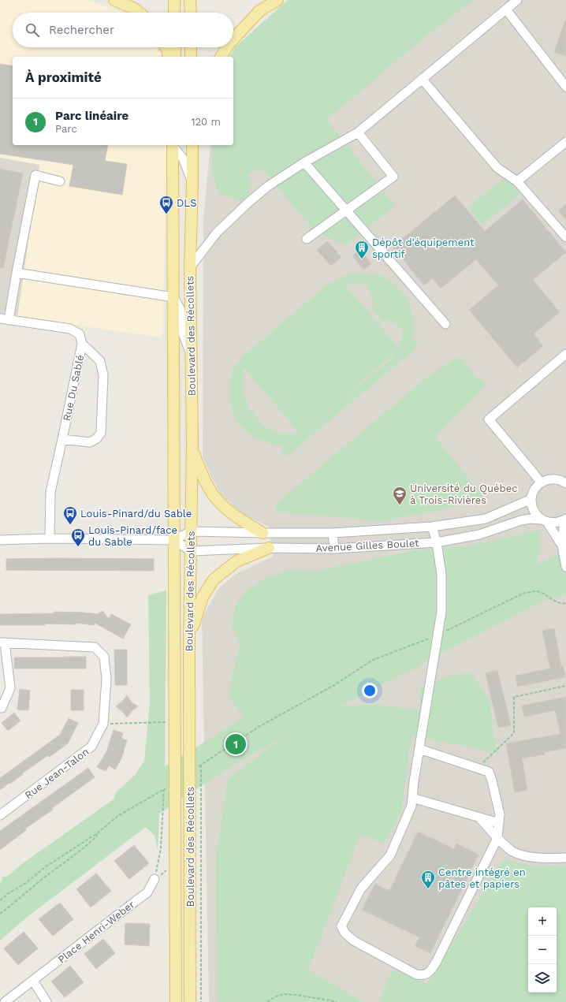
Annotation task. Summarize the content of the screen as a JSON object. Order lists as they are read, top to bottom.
{
  "streets": {
    "main road": ["Boulevard des Récollets"],
    "street": [
      "Rue Du Sablé",
      "Avenue Gilles Boulet",
      "Rue Jean-Talon",
      "Place Henri-Weber"
    ]
  },
  "crossings": [
    ["Boulevard des Récollets", "Avenue Gilles Boulet"]
  ],
  "places": {
    "bus stop": ["DLS", "Louis-Pinard/du Sable", "Louis-Pinard/face du Sable"],
    "building": ["Dépôt d'équipement sportif", "Centre intégré en pâtes et papiers"],
    "school or university": ["Université du Québec à Trois-Rivières"]
  },
  "page": {
    "search": "Rechercher",
    "heading": "À proximité",
    "list": [
      {
        "mark": "1",
        "name": "Parc linéaire",
        "note": "Parc",
        "value": "120 m"
      }
    ],
    "pins": "1",
    "map_buttons": ["+", "−"]
  }
}
